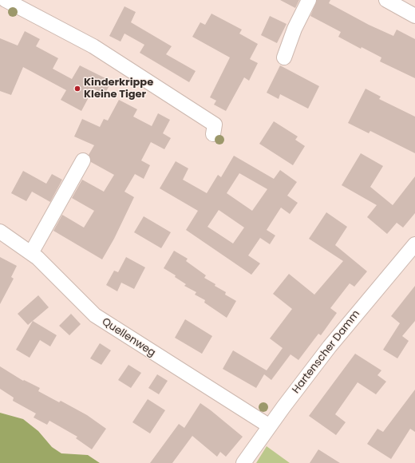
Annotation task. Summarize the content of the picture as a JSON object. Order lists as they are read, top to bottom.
{
  "streets": {
    "street": ["Quellenweg", "Hartenscher Damm"]
  },
  "crossings": [
    ["Quellenweg", "Hartenscher Damm"]
  ],
  "places": ["Kinderkrippe Kleine Tiger"]
}
